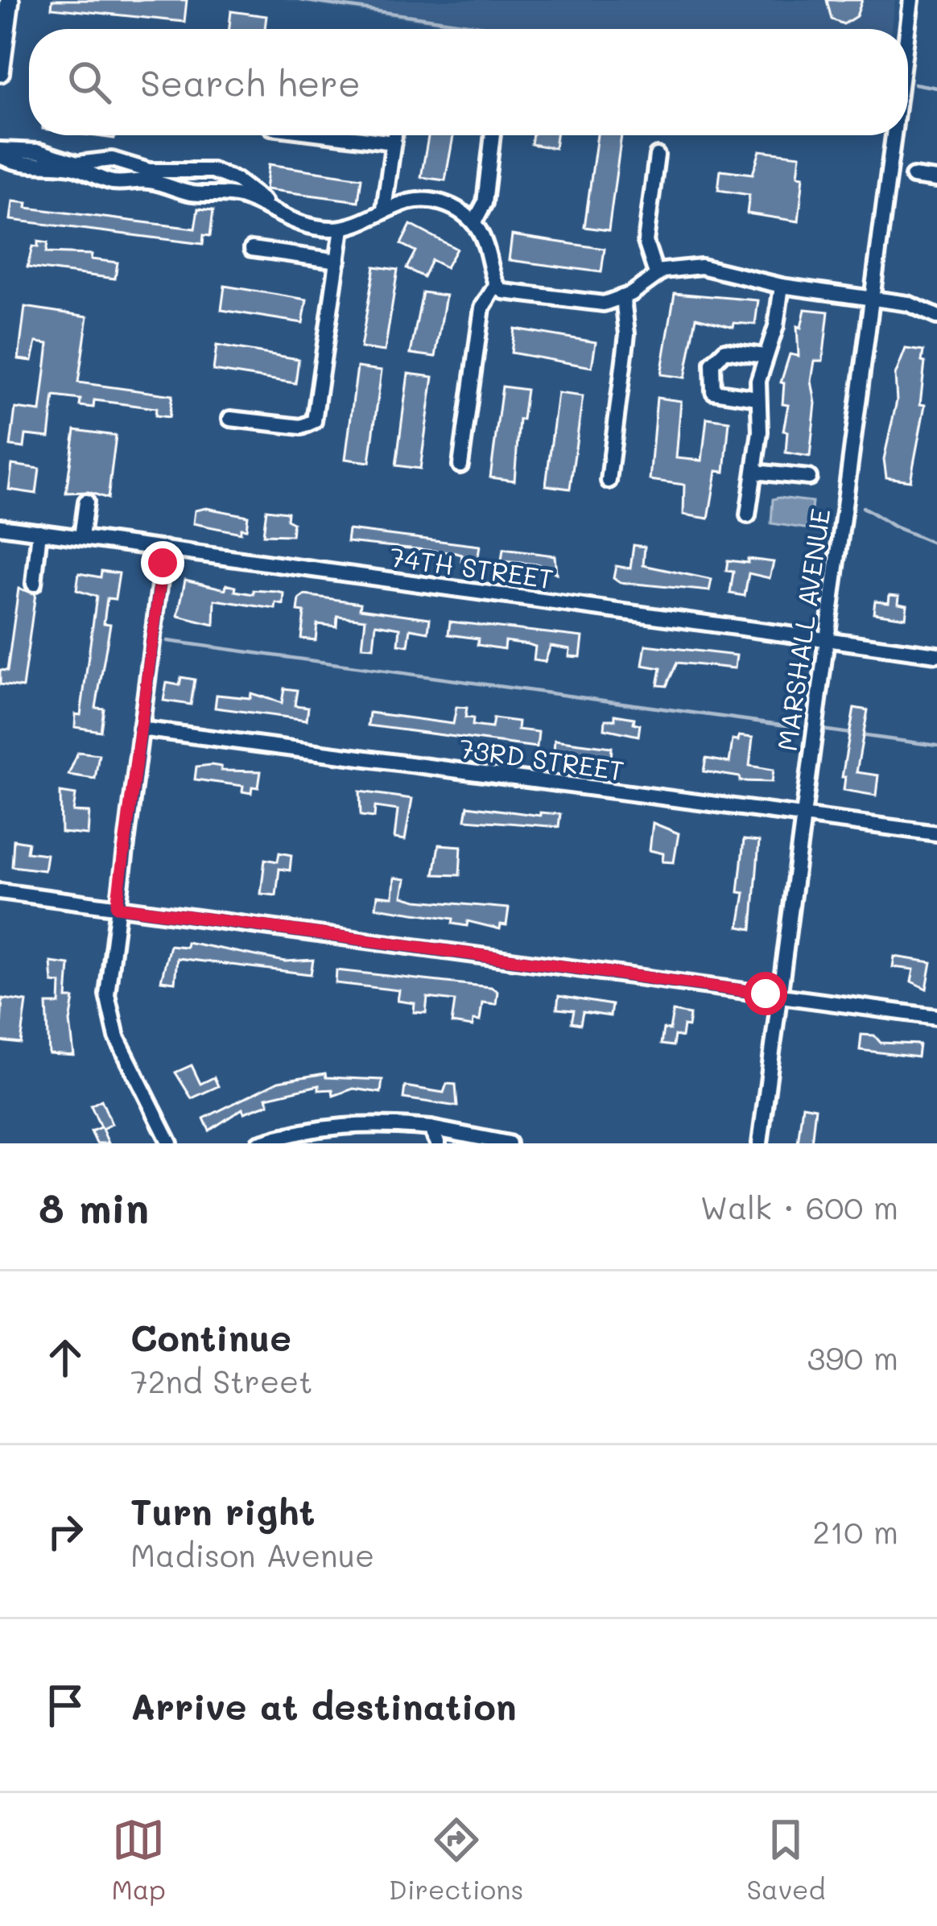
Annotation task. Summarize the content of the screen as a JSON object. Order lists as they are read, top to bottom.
{
  "streets": {
    "street": ["74TH STREET", "MARSHALL AVENUE", "73RD STREET"]
  },
  "crossings": [
    ["74TH STREET", "MARSHALL AVENUE"],
    ["MARSHALL AVENUE", "73RD STREET"]
  ],
  "page": {
    "search": "Search here",
    "heading": ["8 min", "Walk · 600 m"],
    "list": [
      ["Continue", "72nd Street", "390 m"],
      ["Turn right", "Madison Avenue", "210 m"],
      "Arrive at destination"
    ],
    "nav": ["Map", "Directions", "Saved"]
  }
}
